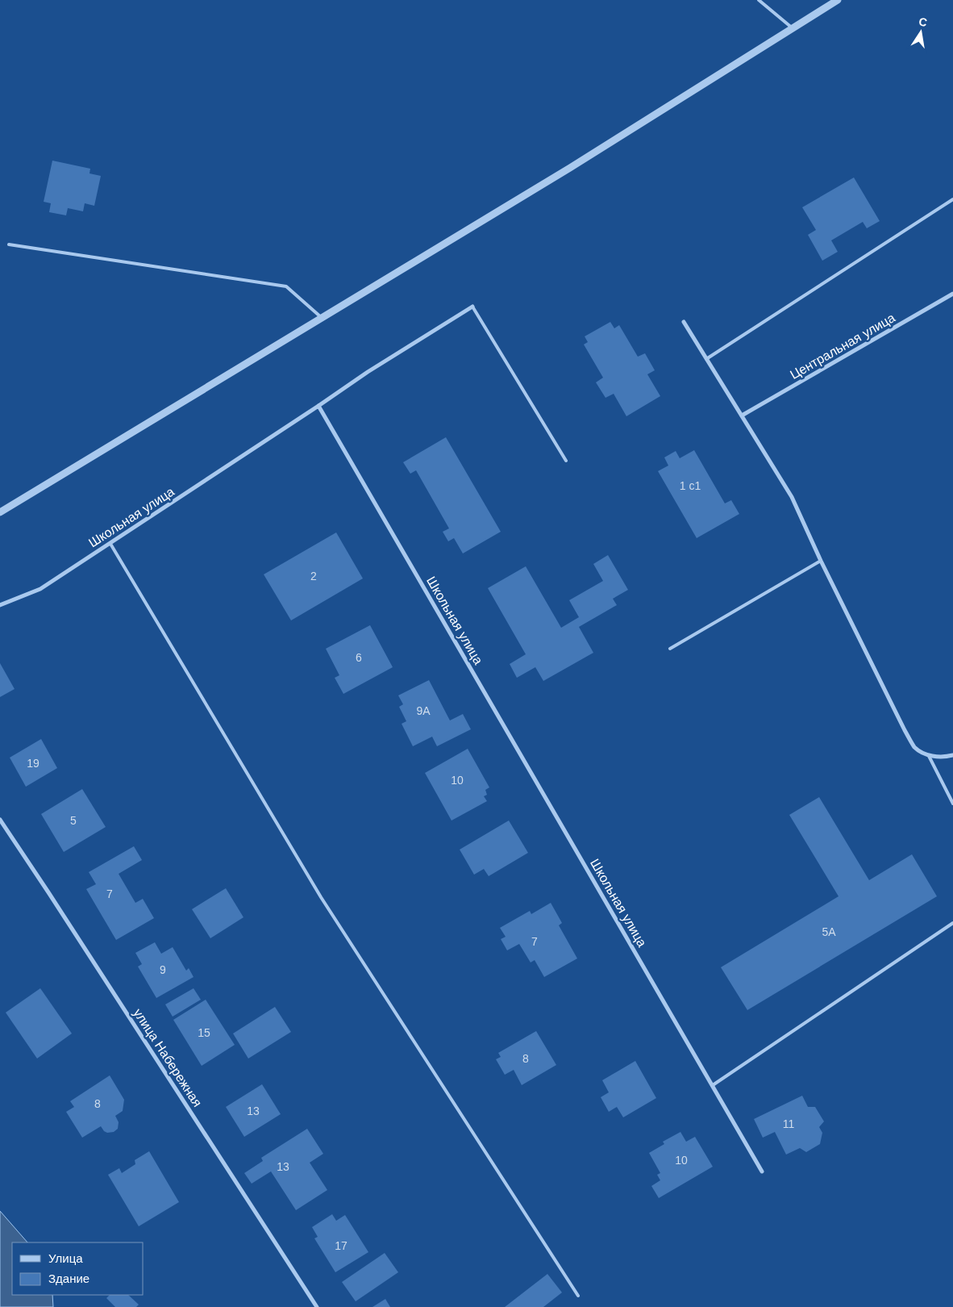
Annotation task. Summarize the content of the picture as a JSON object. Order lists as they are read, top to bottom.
{
  "streets": {
    "street": ["Центральная улица", "Школьная улица", "улица Набережная"]
  },
  "house_numbers": [
    "1 с1",
    "2",
    "6",
    "9А",
    "19",
    "10",
    "5",
    "7",
    "5А",
    "7",
    "9",
    "15",
    "8",
    "8",
    "13",
    "11",
    "10",
    "13",
    "17"
  ],
  "legend": ["Улица", "Здание"],
  "north": "top"
}
